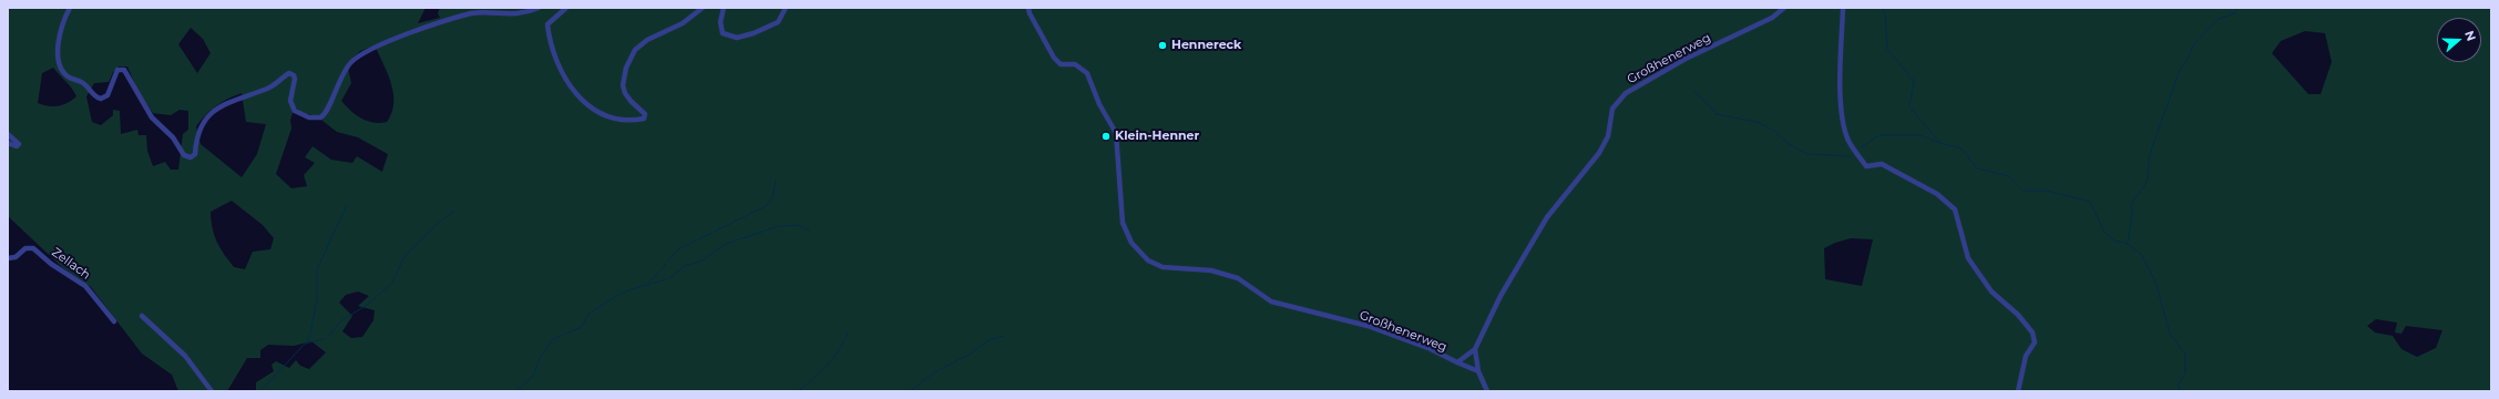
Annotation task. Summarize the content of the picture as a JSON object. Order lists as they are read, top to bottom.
{
  "streets": {
    "street": ["Großhenerweg", "Zellach"]
  },
  "places": ["Hennereck", "Klein-Henner"],
  "north": "right"
}
